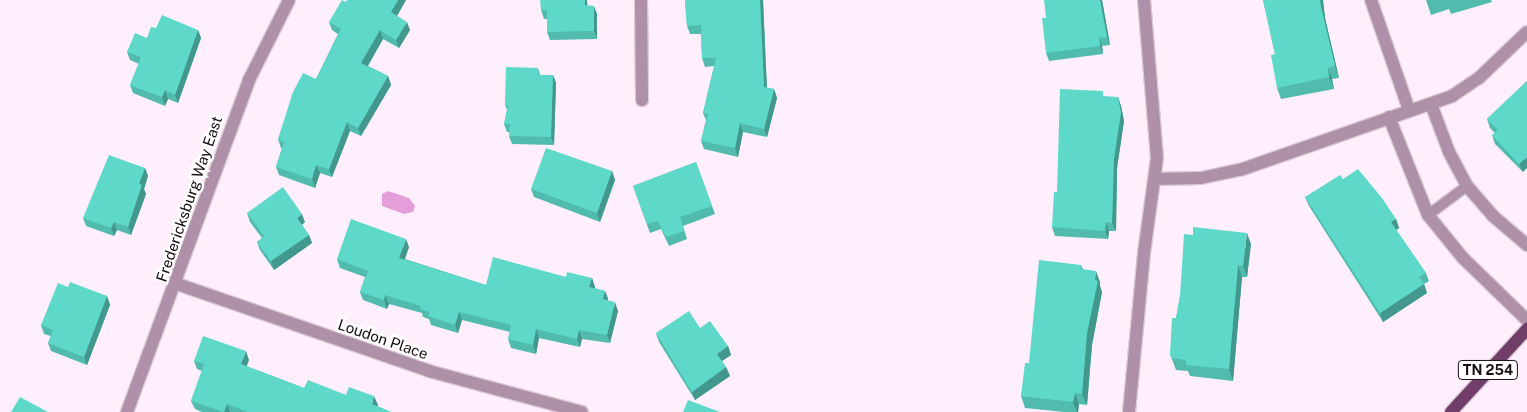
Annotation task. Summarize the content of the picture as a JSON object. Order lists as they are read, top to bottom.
{
  "streets": {
    "main road": ["TN 254"],
    "street": ["Fredericksburg Way East", "Loudon Place"]
  },
  "crossings": [
    ["Fredericksburg Way East", "Loudon Place"]
  ]
}
